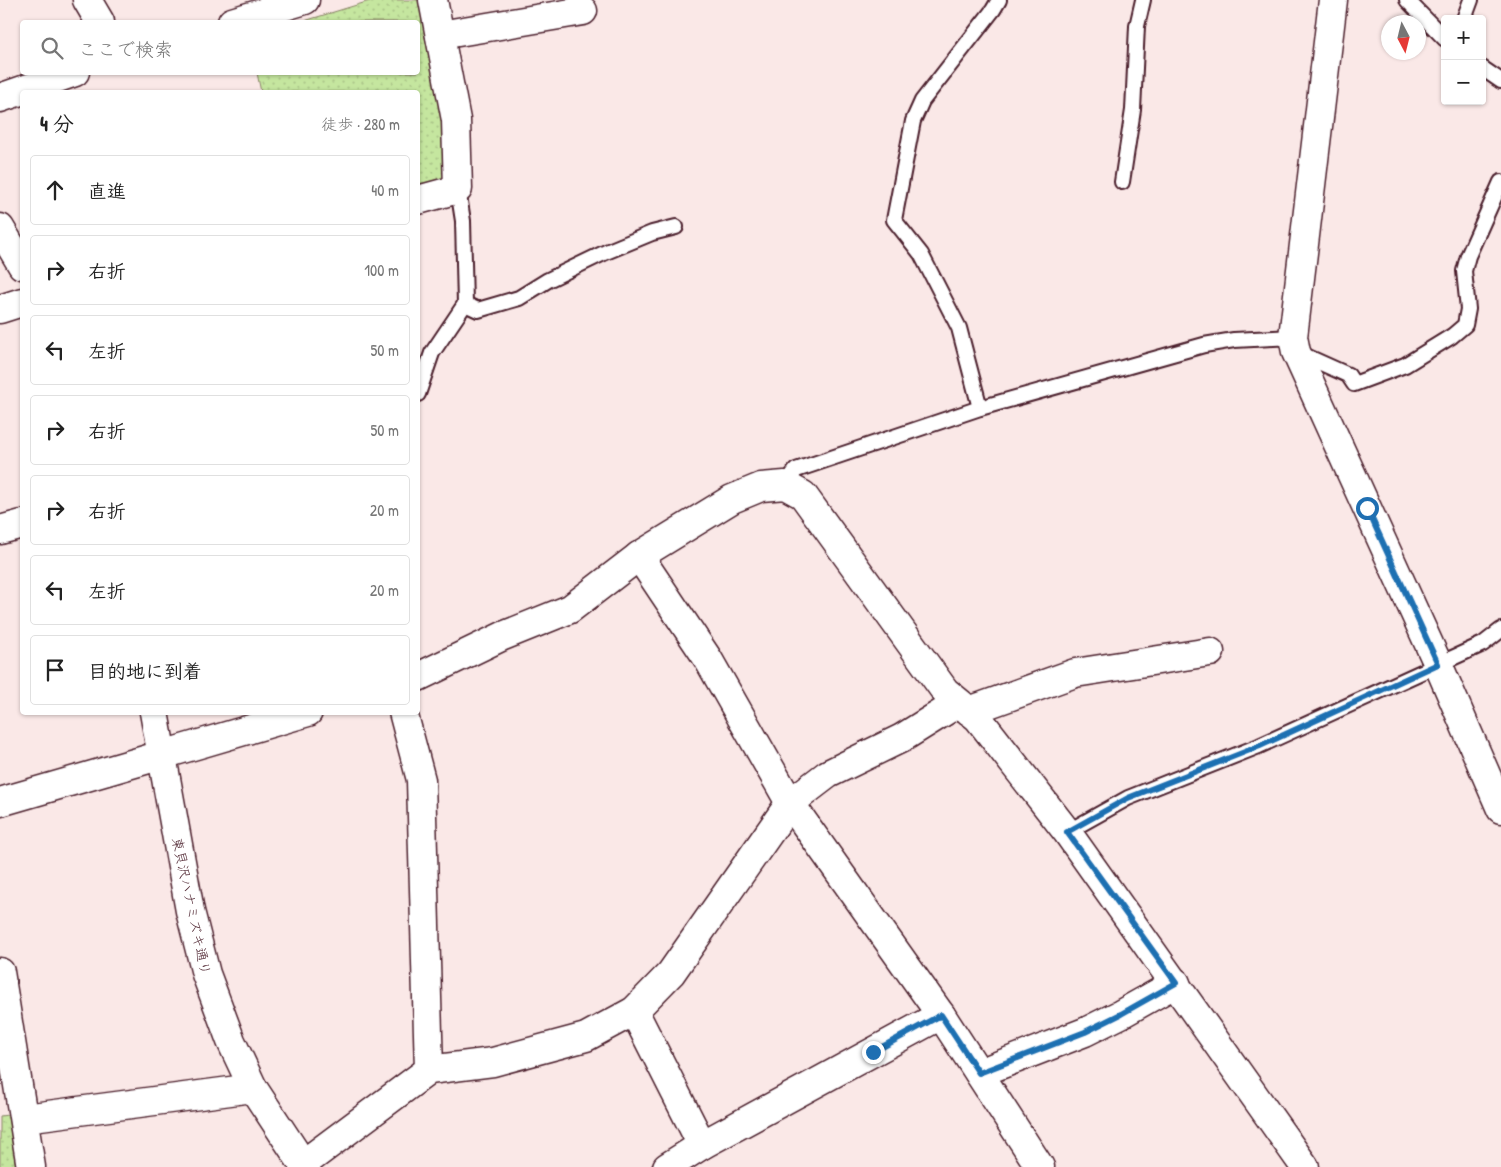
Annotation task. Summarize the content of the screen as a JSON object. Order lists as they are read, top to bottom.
{
  "streets": {
    "street": ["東貝沢ハナミズキ通り"]
  },
  "north": "bottom",
  "page": {
    "map_buttons": ["+", "−"],
    "search": "ここで検索",
    "heading": ["4 分", "徒歩 · 280 m"],
    "list": [
      ["直進", "40 m"],
      ["右折", "100 m"],
      ["左折", "50 m"],
      ["右折", "50 m"],
      ["右折", "20 m"],
      ["左折", "20 m"],
      "目的地に到着"
    ]
  }
}
